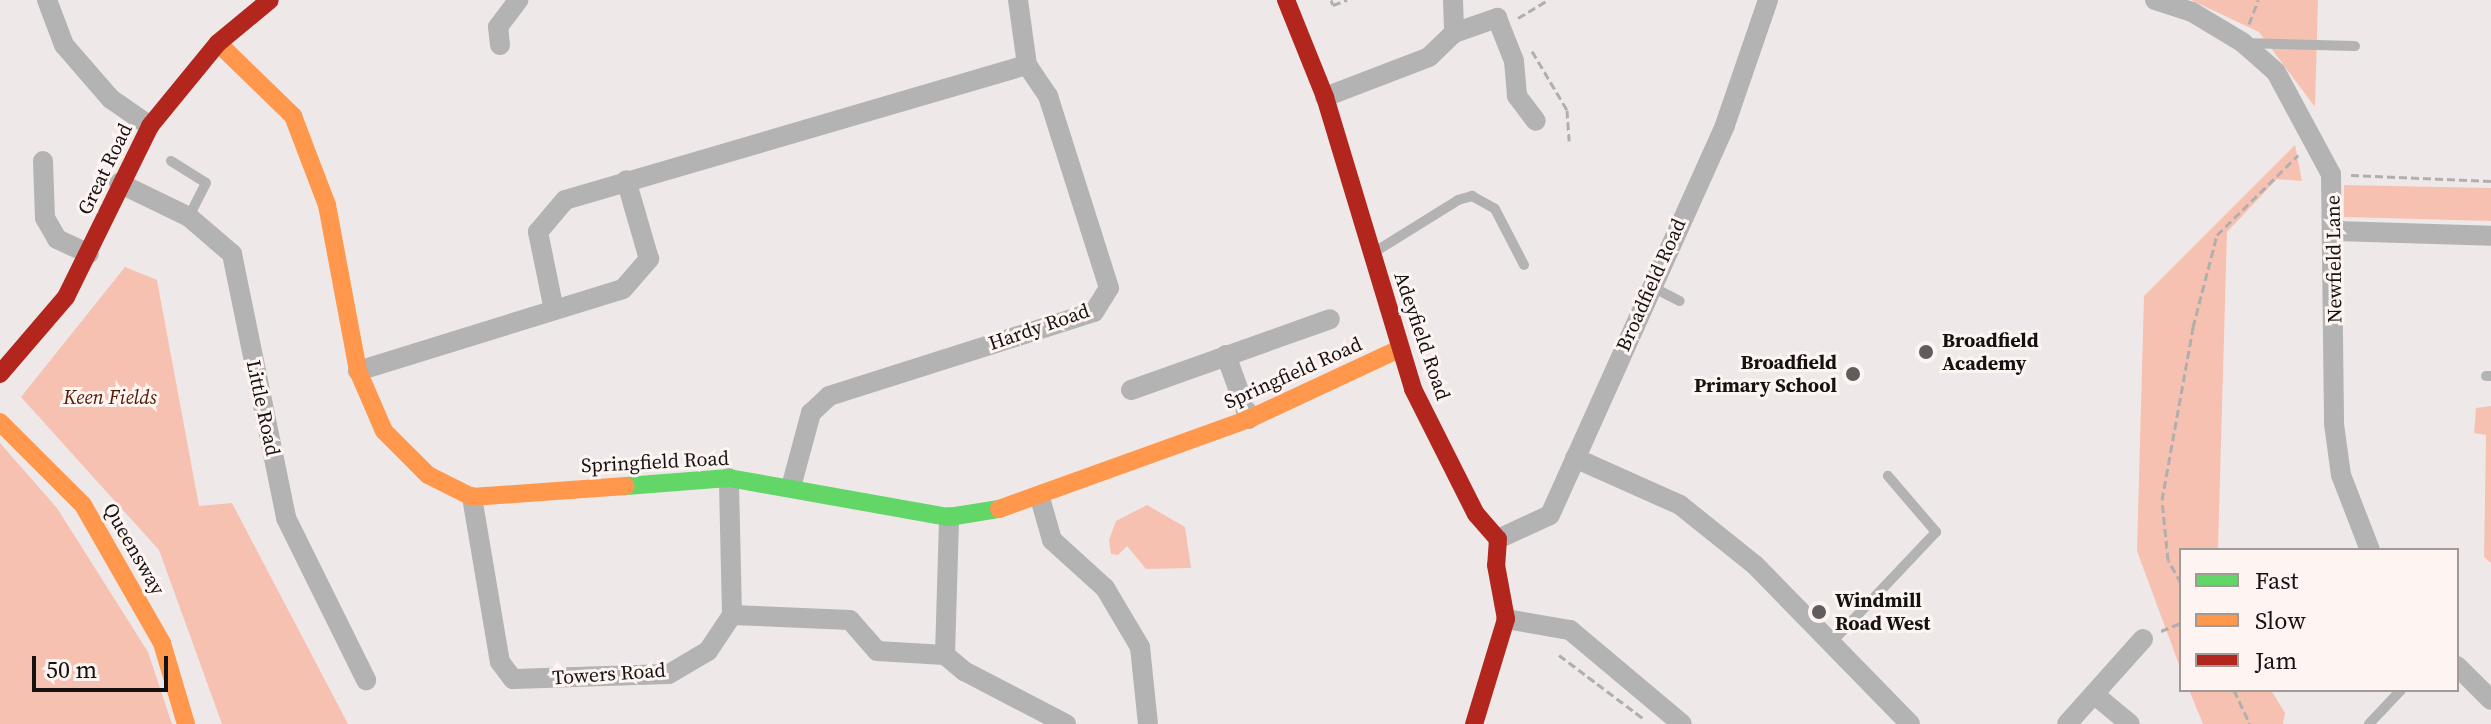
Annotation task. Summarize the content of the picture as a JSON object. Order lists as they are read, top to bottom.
{
  "streets": {
    "street": [
      "Great Road",
      "Newfield Lane",
      "Broadfield Road",
      "Hardy Road",
      "Adeyfield Road",
      "Springfield Road",
      "Little Road",
      "Queensway",
      "Towers Road"
    ]
  },
  "crossings": [
    ["Great Road", "Little Road"],
    ["Broadfield Road", "Adeyfield Road"],
    ["Hardy Road", "Springfield Road"],
    ["Adeyfield Road", "Springfield Road"],
    ["Springfield Road", "Towers Road"]
  ],
  "parks": ["Keen Fields"],
  "places": ["Broadfield Academy", "Broadfield Primary School", "Windmill Road West"],
  "legend": ["Fast", "Slow", "Jam"],
  "scale_bar": "50 m"
}
